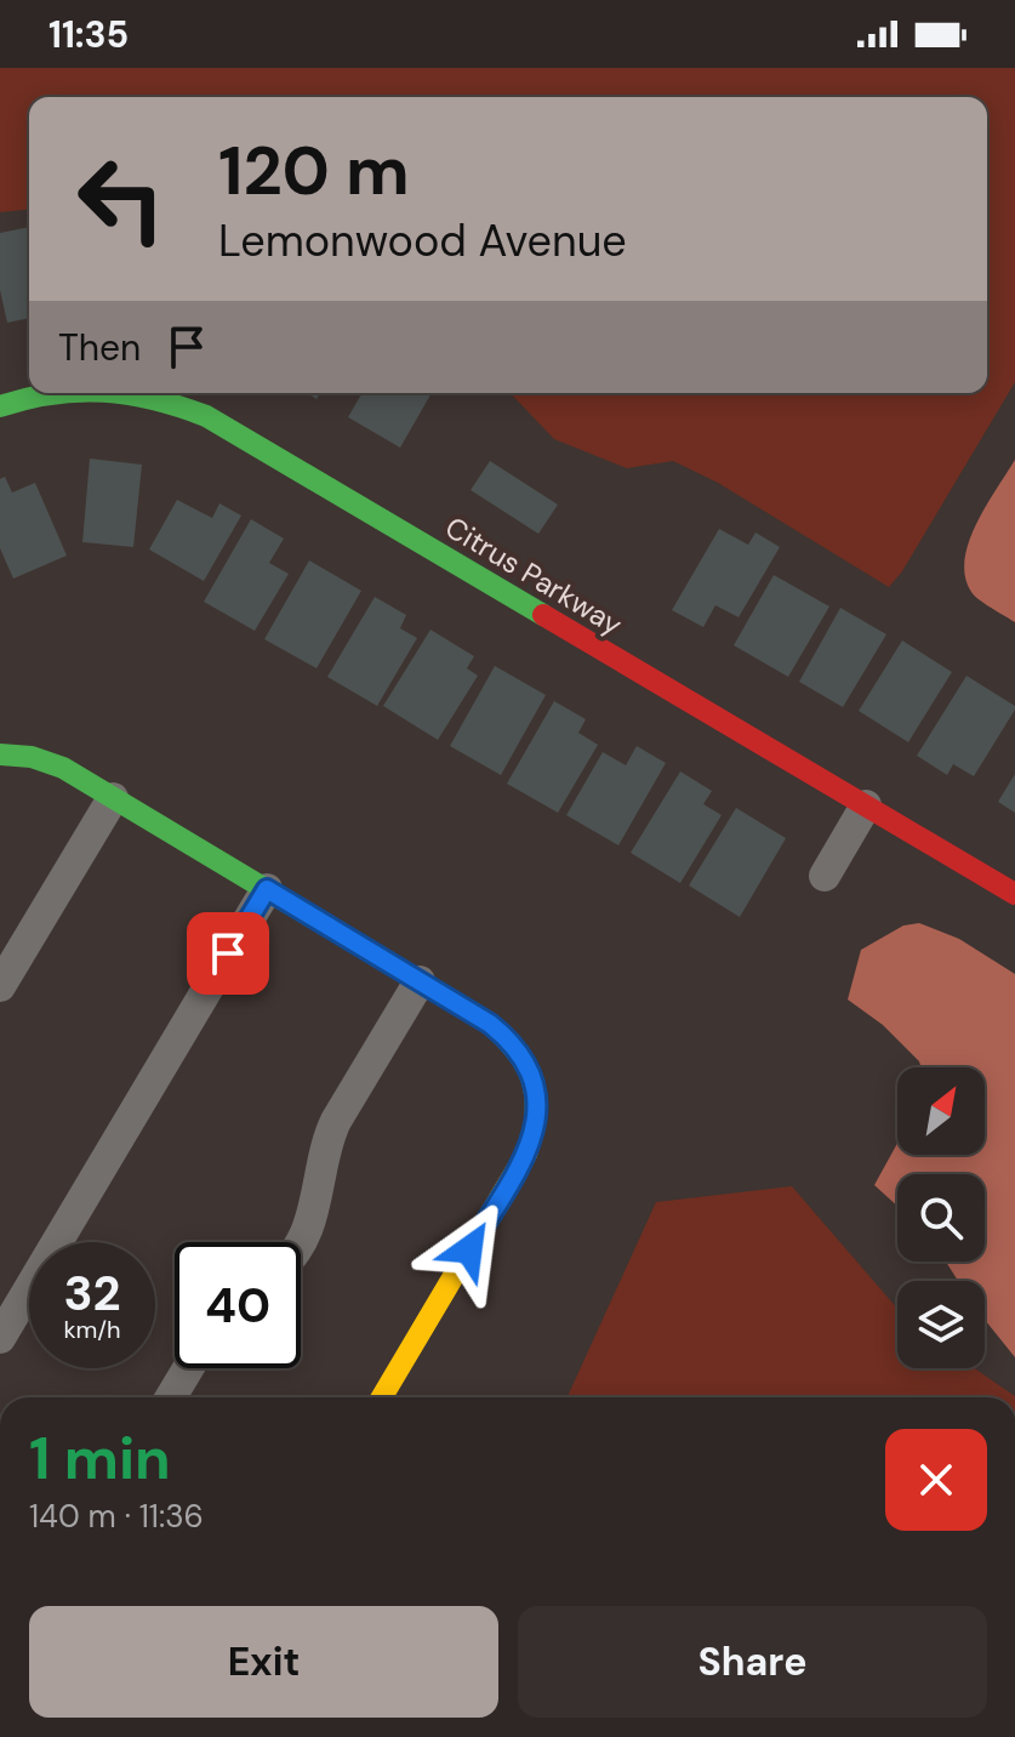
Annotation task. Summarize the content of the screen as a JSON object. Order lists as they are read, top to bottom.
{
  "streets": {
    "street": ["Citrus Parkway"]
  },
  "north": "top right",
  "page": {
    "status": "11:35",
    "turn": ["120 m", "Lemonwood Avenue"],
    "then": "Then",
    "speed": "32 km/h",
    "limit": "40",
    "heading": ["1 min", "140 m · 11:36"],
    "buttons": ["Exit", "Share"]
  }
}
